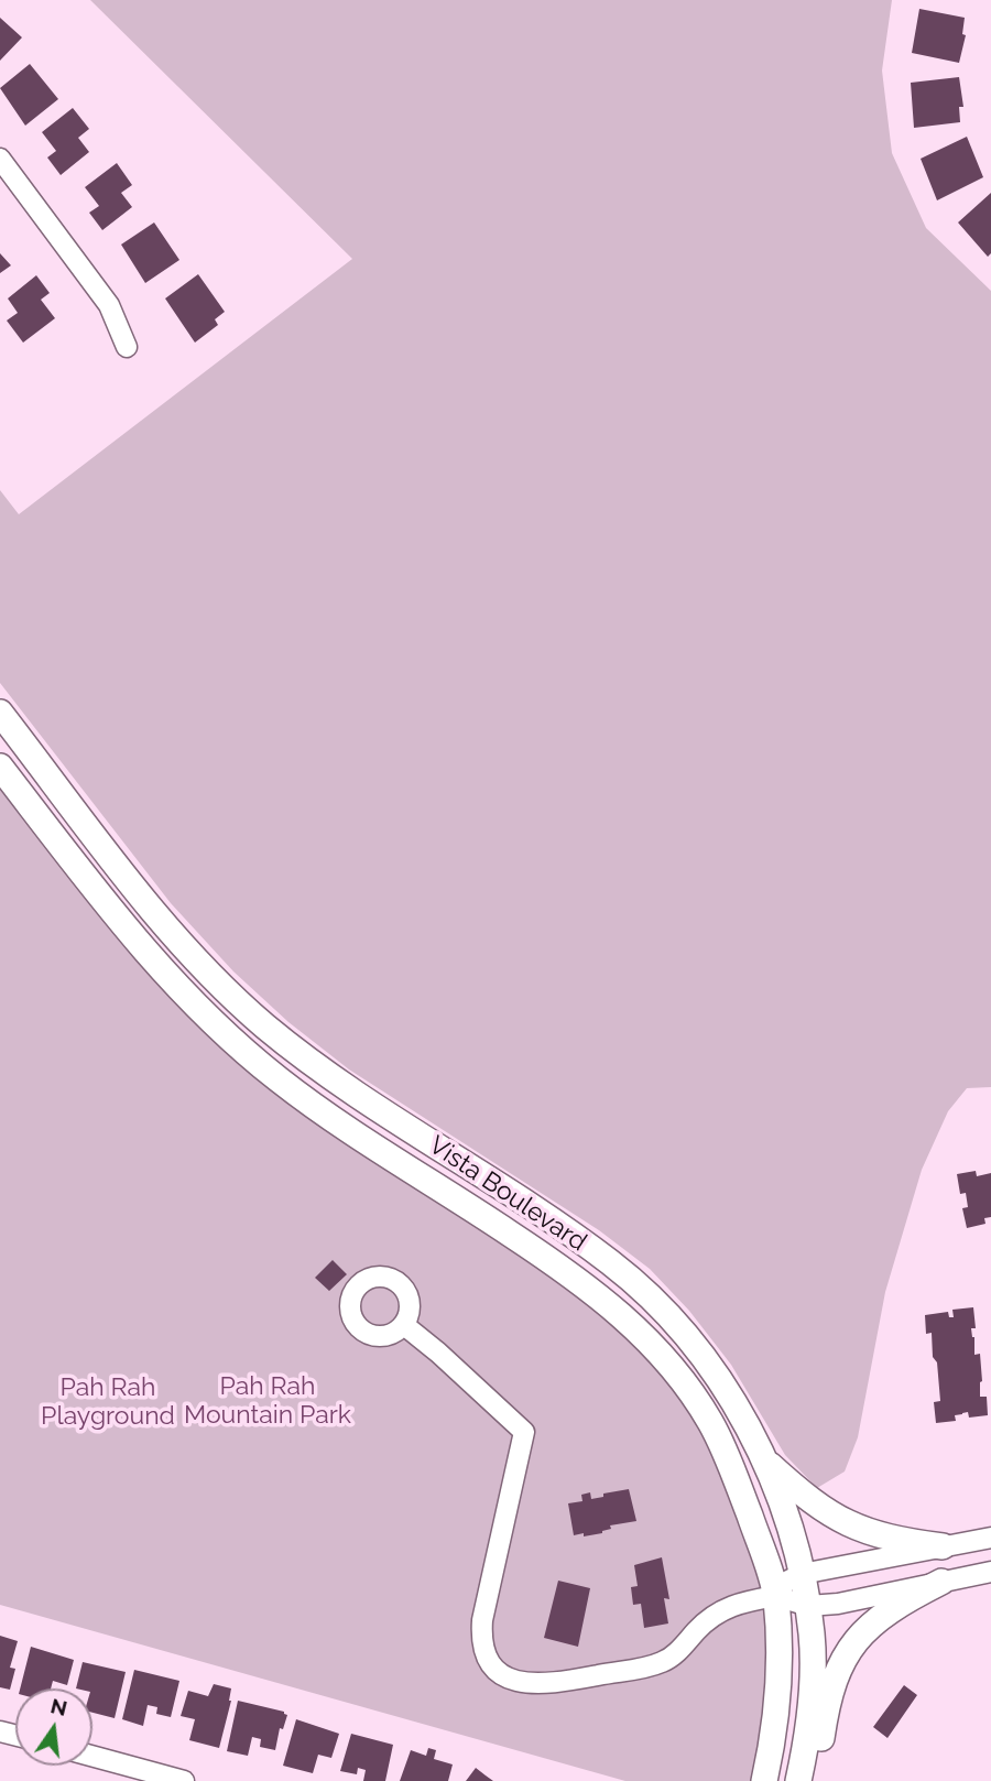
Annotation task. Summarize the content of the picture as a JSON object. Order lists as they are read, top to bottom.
{
  "streets": {
    "main road": ["Vista Boulevard"]
  },
  "parks": ["Pah Rah Mountain Park", "Pah Rah Playground"],
  "north": "top"
}
